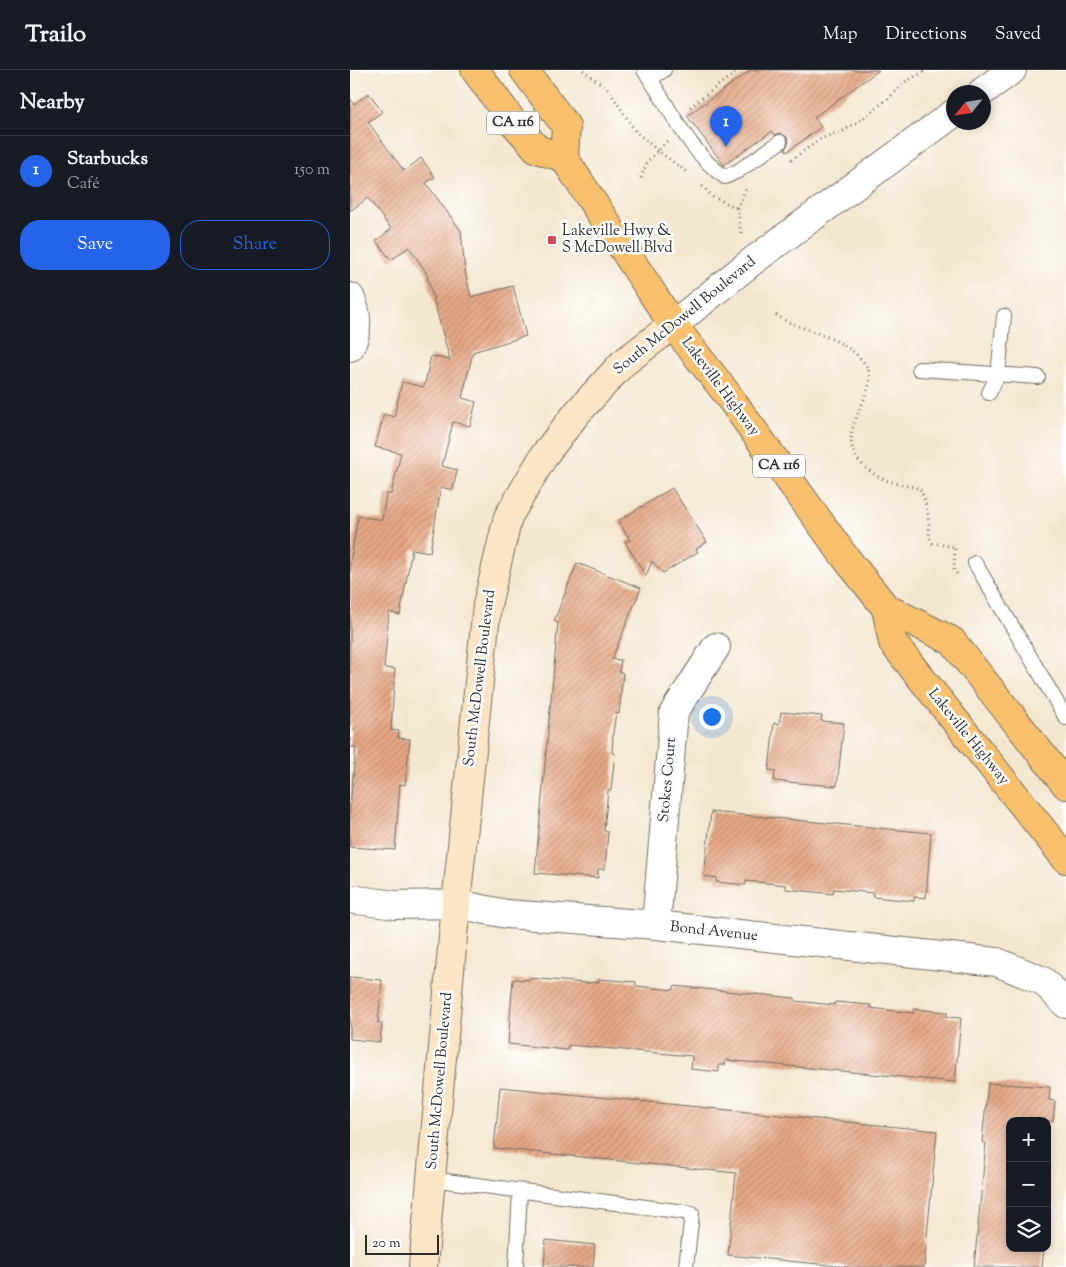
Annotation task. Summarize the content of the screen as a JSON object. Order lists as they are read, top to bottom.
{
  "streets": {
    "main road": ["CA 116", "South McDowell Boulevard", "Lakeville Highway"],
    "street": ["Stokes Court", "Bond Avenue"]
  },
  "crossings": [
    ["CA 116", "Lakeville Highway"],
    ["South McDowell Boulevard", "Lakeville Highway"],
    ["South McDowell Boulevard", "Bond Avenue"],
    ["Stokes Court", "Bond Avenue"]
  ],
  "places": {
    "transit": ["Lakeville Hwy & S McDowell Blvd"]
  },
  "scale_bar": "20 m",
  "north": "bottom left",
  "page": {
    "header": "Trailo",
    "nav": ["Map", "Directions", "Saved"],
    "heading": "Nearby",
    "pins": "1",
    "list": [
      {
        "mark": "1",
        "name": "Starbucks",
        "note": "Café",
        "value": "150 m"
      }
    ],
    "buttons": ["Save", "Share"],
    "map_buttons": ["+", "−"],
    "scale": "20 m"
  }
}
